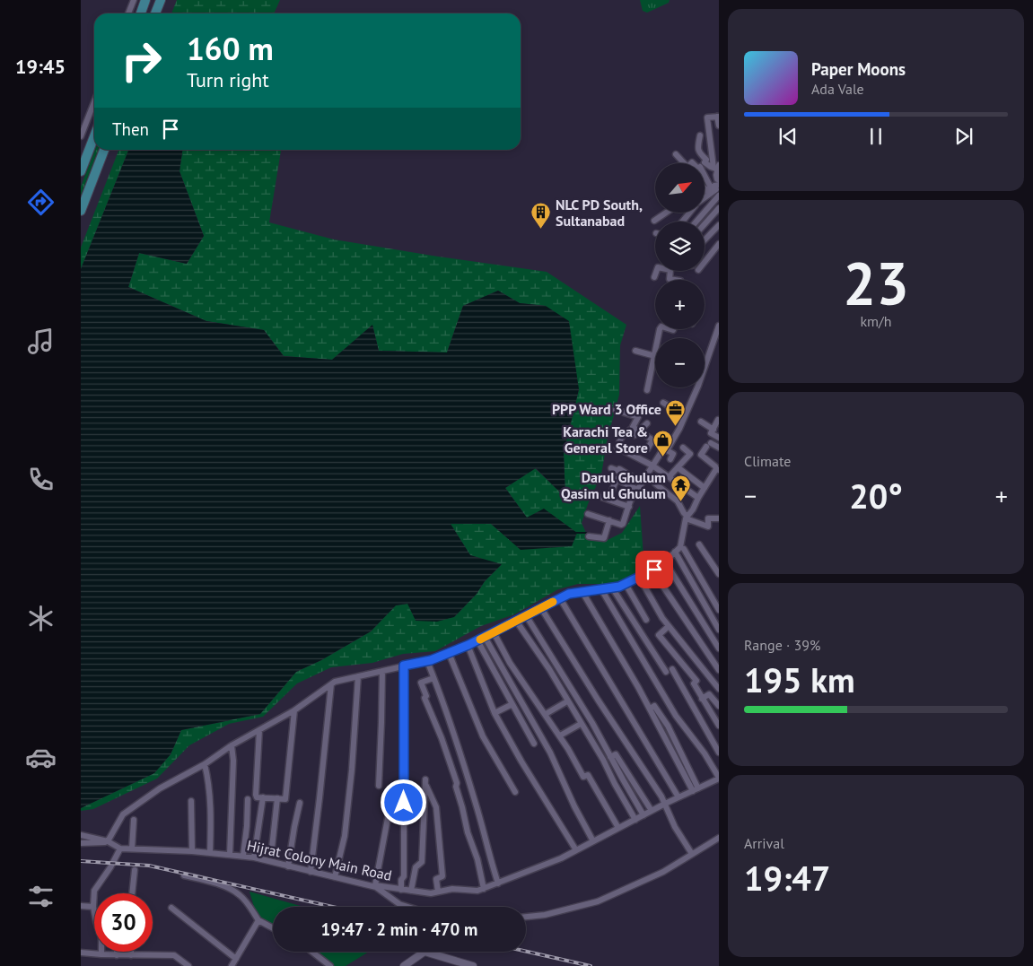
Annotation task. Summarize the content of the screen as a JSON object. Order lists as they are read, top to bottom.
{
  "streets": {
    "street": ["Hijrat Colony Main Road"]
  },
  "places": {
    "building": ["NLC PD South, Sultanabad"],
    "office": ["PPP Ward 3 Office"],
    "shop": ["Karachi Tea & General Store"],
    "temple": ["Darul Ghulum Qasim ul Ghulum"]
  },
  "north": "top right",
  "page": {
    "tabs": "19:45",
    "turn": ["160 m", "Turn right"],
    "song": ["Paper Moons", "Ada Vale"],
    "then": "Then",
    "map_buttons": ["+", "−"],
    "tile": [
      ["23", "km/h"],
      "Climate",
      ["Range · 39%", "195 km"],
      ["Arrival", "19:47"]
    ],
    "heat": ["−", "20°", "+"],
    "limit": "30",
    "trip": "19:47 · 2 min · 470 m"
  }
}
